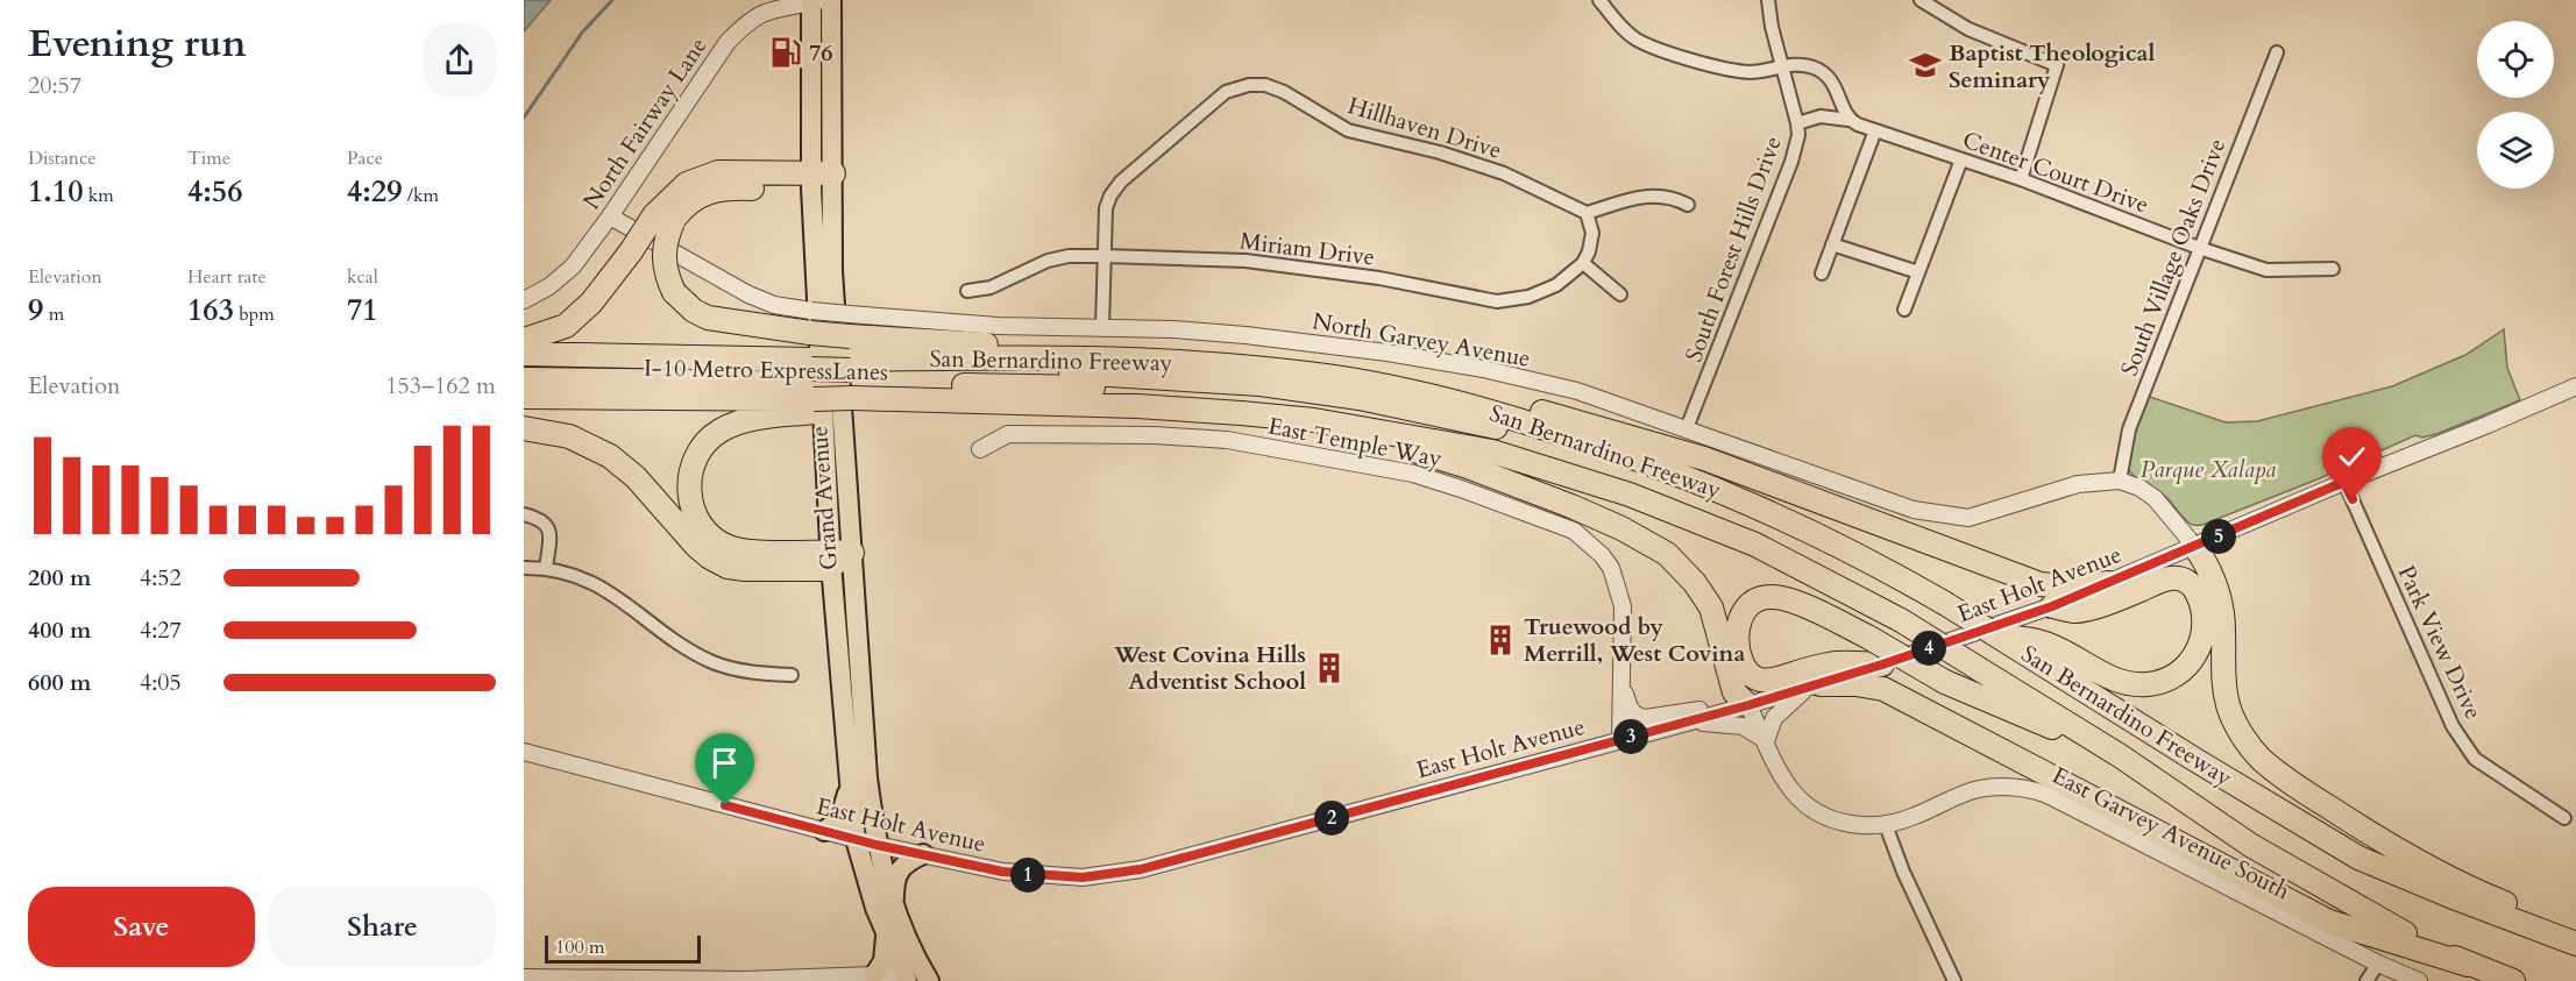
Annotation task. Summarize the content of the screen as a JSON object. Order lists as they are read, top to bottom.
{
  "streets": {
    "highway": ["San Bernardino Freeway", "I-10 Metro ExpressLanes"],
    "main road": ["Grand Avenue"],
    "street": [
      "North Fairway Lane",
      "Hillhaven Drive",
      "Center Court Drive",
      "Miriam Drive",
      "South Forest Hills Drive",
      "South Village Oaks Drive",
      "North Garvey Avenue",
      "East Temple Way",
      "East Holt Avenue",
      "Park View Drive",
      "East Garvey Avenue South"
    ]
  },
  "crossings": [
    ["North Fairway Lane", "Grand Avenue"],
    ["Hillhaven Drive", "Miriam Drive"],
    ["Hillhaven Drive", "North Garvey Avenue"],
    ["Center Court Drive", "South Forest Hills Drive"],
    ["Center Court Drive", "South Village Oaks Drive"],
    ["South Forest Hills Drive", "North Garvey Avenue"],
    ["South Village Oaks Drive", "North Garvey Avenue"],
    ["North Garvey Avenue", "San Bernardino Freeway"],
    ["North Garvey Avenue", "I-10 Metro ExpressLanes"],
    ["San Bernardino Freeway", "I-10 Metro ExpressLanes"],
    ["East Temple Way", "East Holt Avenue"],
    ["Grand Avenue", "East Holt Avenue"],
    ["East Holt Avenue", "Park View Drive"],
    ["East Holt Avenue", "East Garvey Avenue South"]
  ],
  "parks": ["Parque Xalapa"],
  "places": {
    "fuel station": ["76"],
    "school or university": ["Baptist Theological Seminary"],
    "building": ["Truewood by Merrill, West Covina", "West Covina Hills Adventist School"]
  },
  "scale_bar": "100 m",
  "page": {
    "heading": ["Evening run", "20:57"],
    "stats": [
      ["Distance", "1.10 km"],
      ["Time", "4:56"],
      ["Pace", "4:29 /km"],
      ["Elevation", "9 m"],
      ["Heart rate", "163 bpm"],
      ["kcal", "71"]
    ],
    "chart": ["Elevation", "153–162 m"],
    "pins": [
      "5",
      "4",
      "3",
      "2",
      "1"
    ],
    "list": [
      {
        "name": "200 m",
        "note": "4:52"
      },
      {
        "name": "400 m",
        "note": "4:27"
      },
      {
        "name": "600 m",
        "note": "4:05"
      }
    ],
    "buttons": ["Save", "Share"],
    "scale": "100 m"
  }
}
